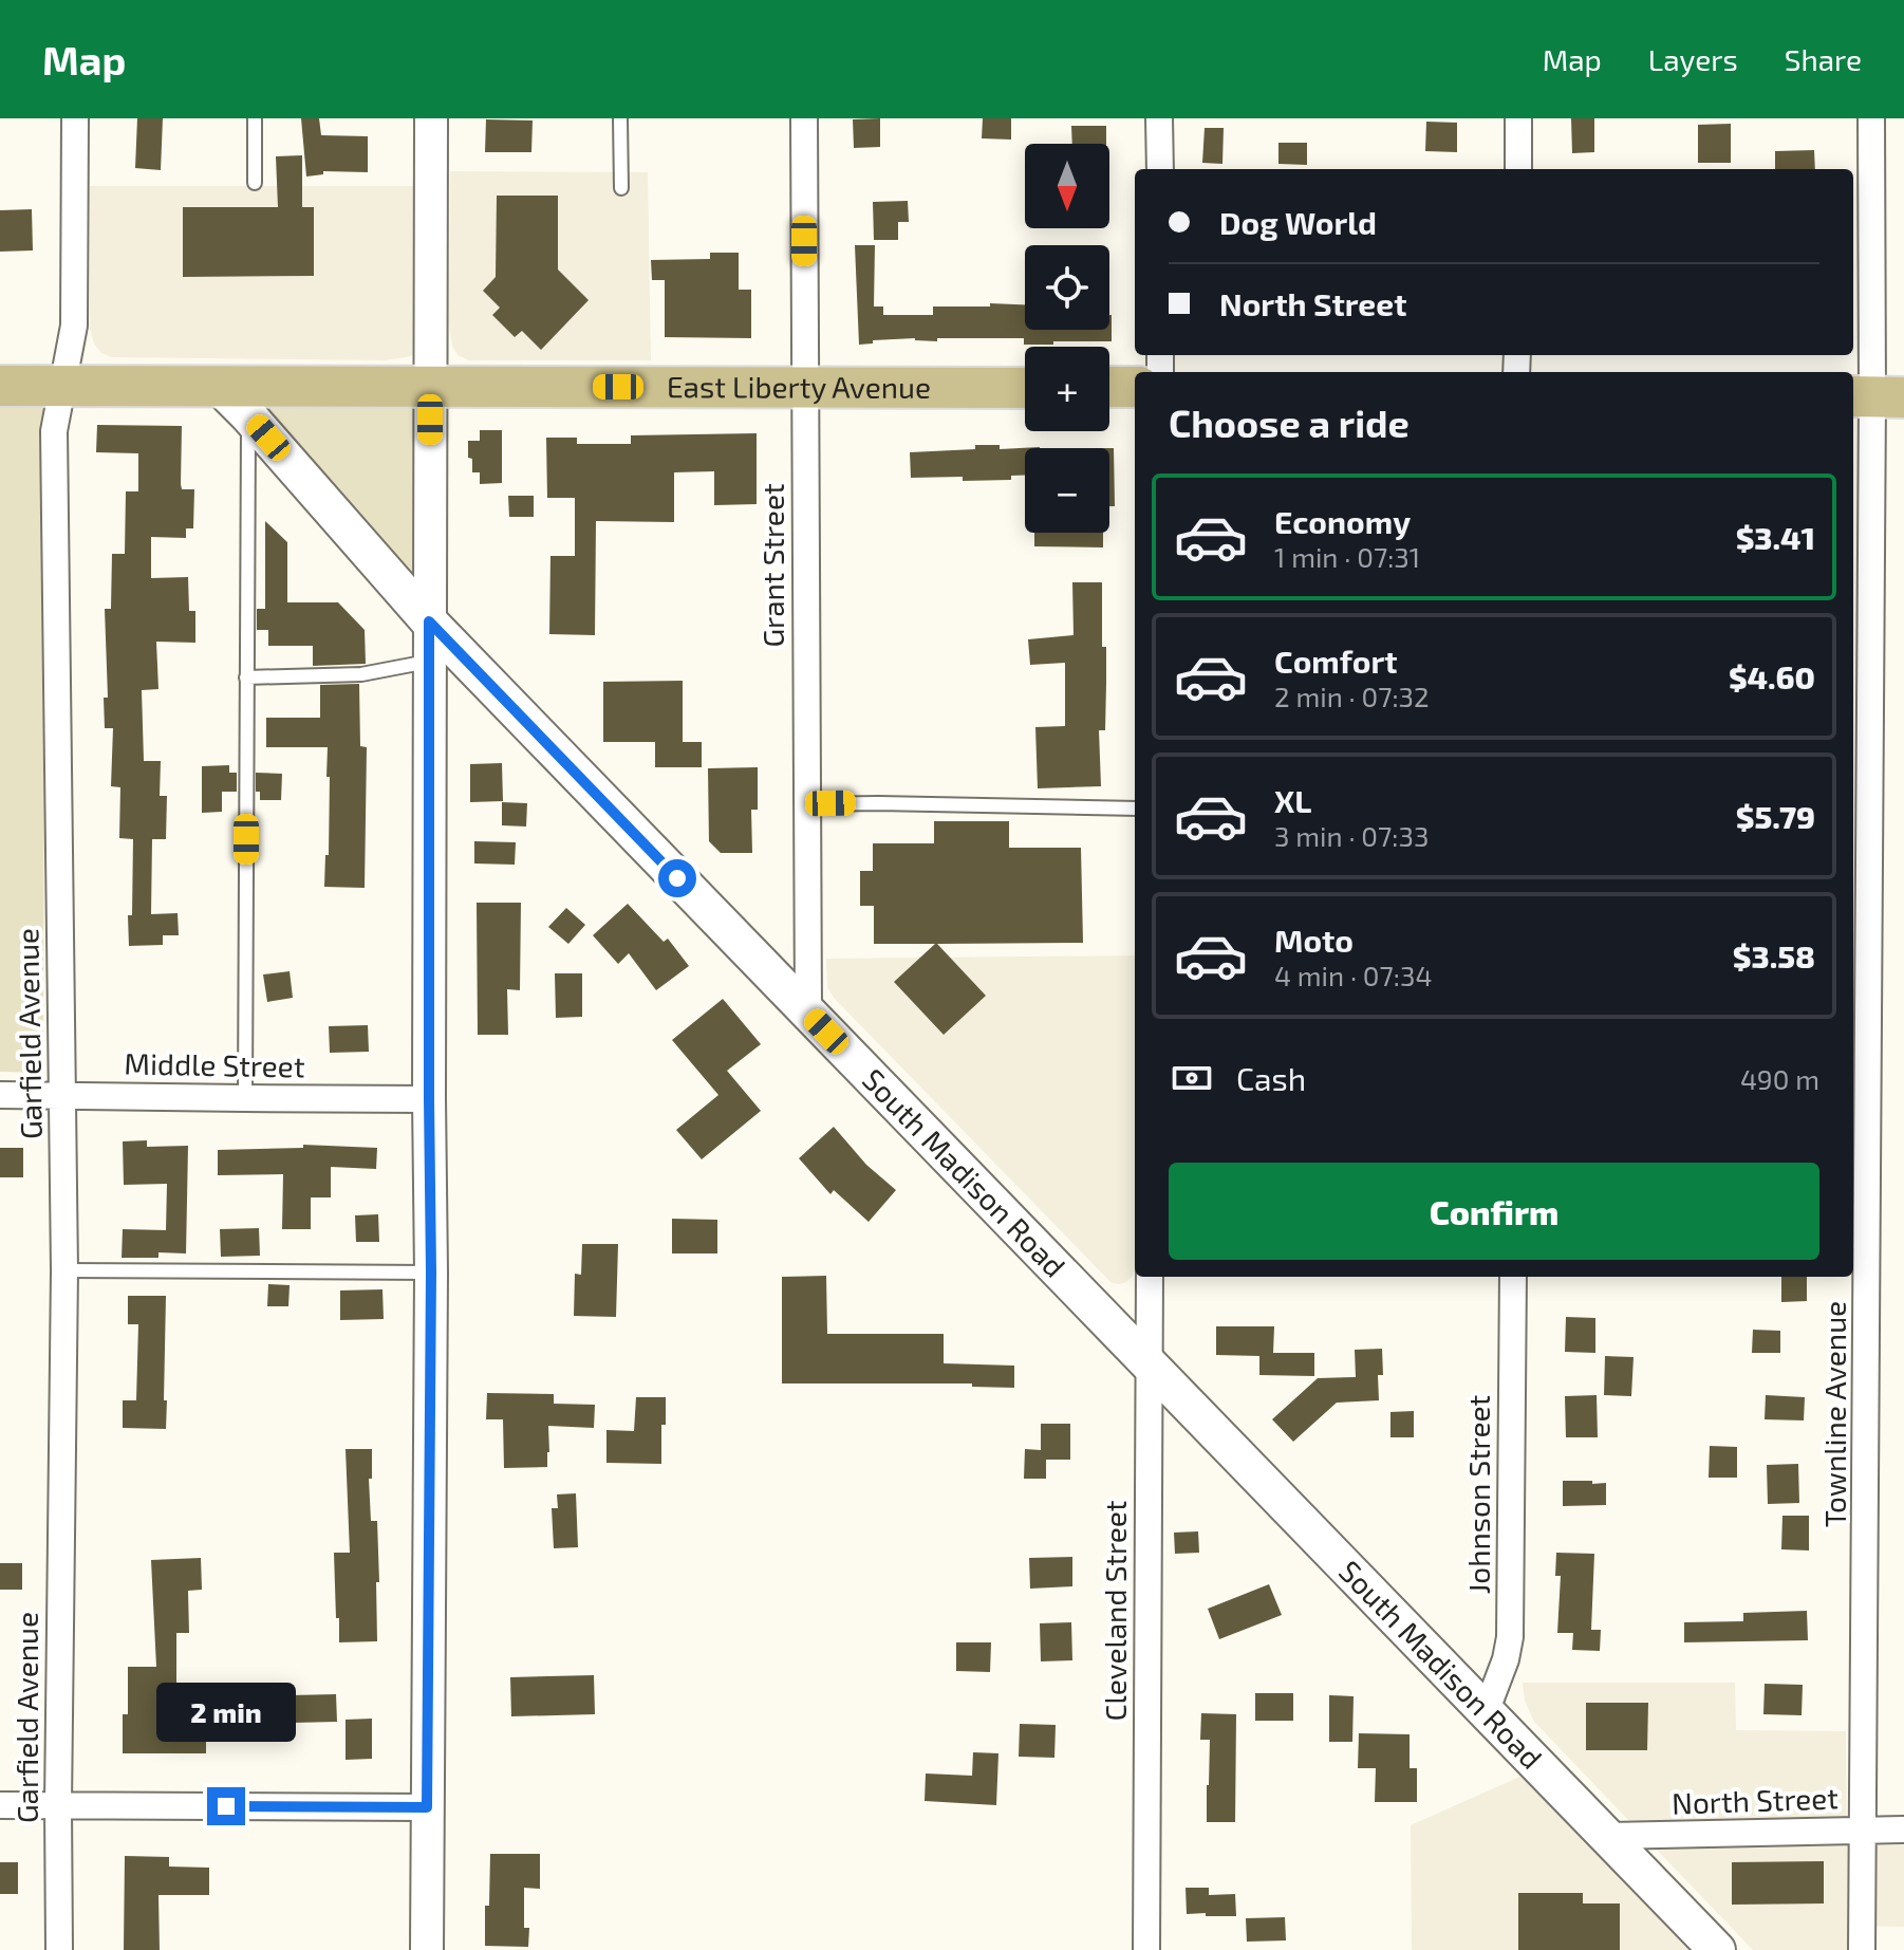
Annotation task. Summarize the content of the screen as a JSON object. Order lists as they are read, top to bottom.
{
  "streets": {
    "main road": ["East Liberty Avenue", "South Madison Road"],
    "street": [
      "Grant Street",
      "Garfield Avenue",
      "Middle Street",
      "Townline Avenue",
      "Johnson Street",
      "Cleveland Street",
      "North Street"
    ]
  },
  "crossings": [
    ["East Liberty Avenue", "Grant Street"],
    ["East Liberty Avenue", "Garfield Avenue"],
    ["East Liberty Avenue", "South Madison Road"],
    ["Grant Street", "South Madison Road"],
    ["Garfield Avenue", "Middle Street"],
    ["South Madison Road", "Johnson Street"],
    ["South Madison Road", "Cleveland Street"],
    ["South Madison Road", "North Street"],
    ["Townline Avenue", "North Street"]
  ],
  "north": "bottom",
  "page": {
    "header": "Map",
    "nav": ["Map", "Layers", "Share"],
    "map_buttons": ["+", "−"],
    "banner": ["Dog World", "North Street"],
    "heading": "Choose a ride",
    "list": [
      {
        "name": "Economy",
        "note": "1 min · 07:31",
        "value": "$3.41"
      },
      {
        "name": "Comfort",
        "note": "2 min · 07:32",
        "value": "$4.60"
      },
      {
        "name": "XL",
        "note": "3 min · 07:33",
        "value": "$5.79"
      },
      {
        "name": "Moto",
        "note": "4 min · 07:34",
        "value": "$3.58"
      }
    ],
    "pay": ["Cash", "490 m"],
    "buttons": "Confirm",
    "bubble": "2 min"
  }
}
